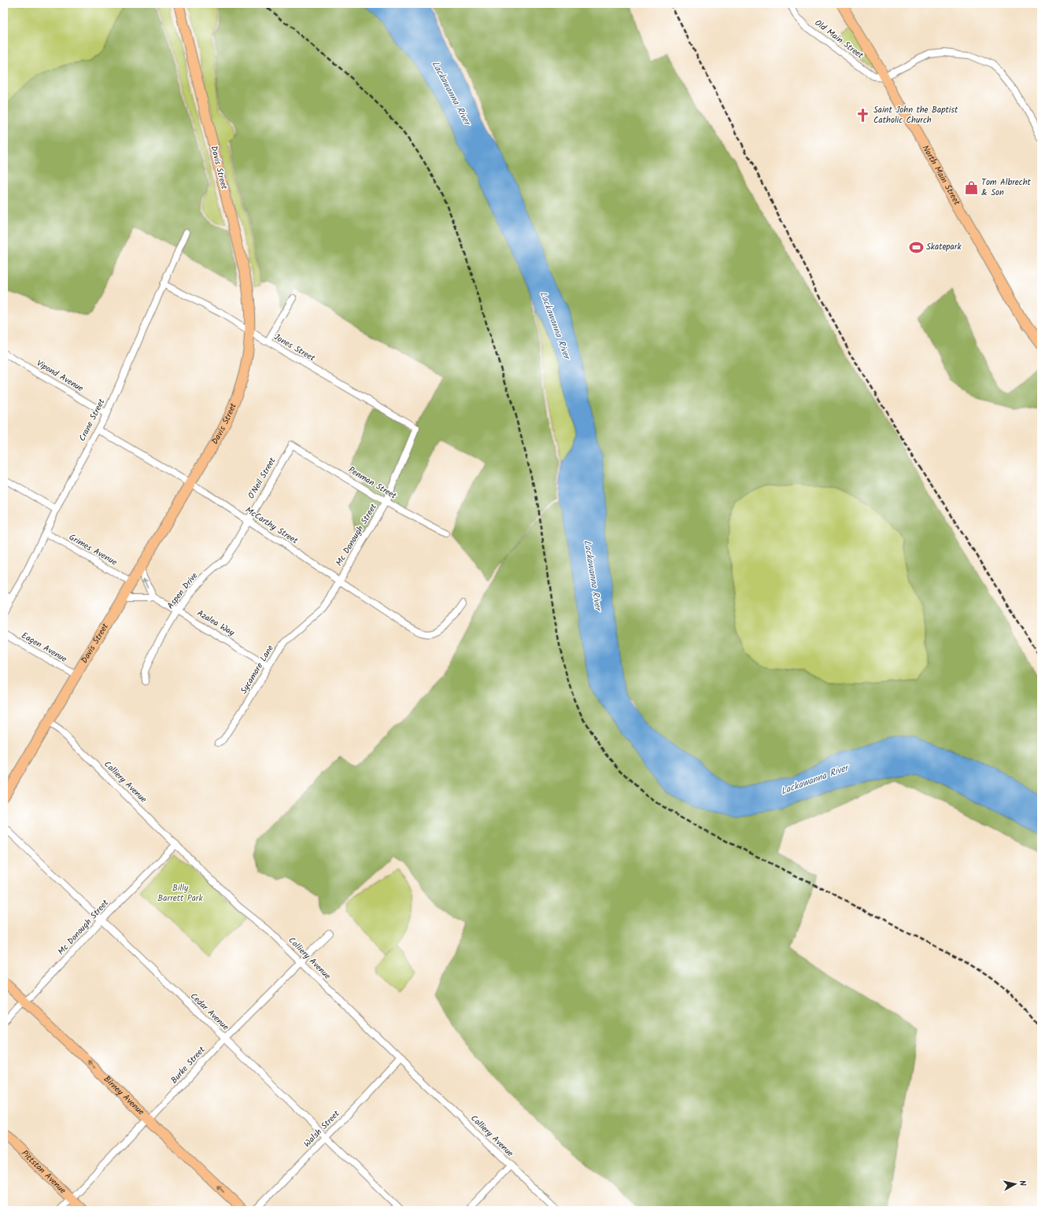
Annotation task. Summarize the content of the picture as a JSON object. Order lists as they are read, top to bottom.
{
  "streets": {
    "main road": [
      "Davis Street",
      "North Main Street",
      "Birney Avenue",
      "Pittston Avenue"
    ],
    "street": [
      "Old Main Street",
      "Jones Street",
      "Vipond Avenue",
      "Crane Street",
      "O'Neil Street",
      "Penman Street",
      "McCarthy Street",
      "Mc Donough Street",
      "Grimes Avenue",
      "Aspen Drive",
      "Azalea Way",
      "Eagen Avenue",
      "Sycamore Lane",
      "Colliery Avenue",
      "Cedar Avenue",
      "Burke Street",
      "Walsh Street"
    ]
  },
  "crossings": [
    ["Old Main Street", "North Main Street"],
    ["Davis Street", "Jones Street"],
    ["Davis Street", "McCarthy Street"],
    ["Davis Street", "Grimes Avenue"],
    ["Davis Street", "Eagen Avenue"],
    ["Davis Street", "Colliery Avenue"],
    ["Jones Street", "Crane Street"],
    ["Jones Street", "Mc Donough Street"],
    ["Vipond Avenue", "Crane Street"],
    ["Crane Street", "McCarthy Street"],
    ["Crane Street", "Grimes Avenue"],
    ["O'Neil Street", "Penman Street"],
    ["O'Neil Street", "McCarthy Street"],
    ["O'Neil Street", "Aspen Drive"],
    ["Penman Street", "Mc Donough Street"],
    ["McCarthy Street", "Mc Donough Street"],
    ["McCarthy Street", "Aspen Drive"],
    ["McCarthy Street", "Sycamore Lane"],
    ["Mc Donough Street", "Sycamore Lane"],
    ["Mc Donough Street", "Colliery Avenue"],
    ["Mc Donough Street", "Cedar Avenue"],
    ["Mc Donough Street", "Birney Avenue"],
    ["Aspen Drive", "Azalea Way"],
    ["Azalea Way", "Sycamore Lane"],
    ["Colliery Avenue", "Burke Street"],
    ["Colliery Avenue", "Walsh Street"],
    ["Cedar Avenue", "Burke Street"],
    ["Cedar Avenue", "Walsh Street"],
    ["Burke Street", "Birney Avenue"],
    ["Burke Street", "Pittston Avenue"]
  ],
  "one_way": ["Birney Avenue"],
  "water": ["Lackawanna River"],
  "parks": ["Billy Barrett Park"],
  "places": {
    "church": ["Saint John the Baptist Catholic Church"],
    "shop": ["Tom Albrecht & Son"],
    "sports": ["Skatepark"]
  },
  "north": "right"
}
